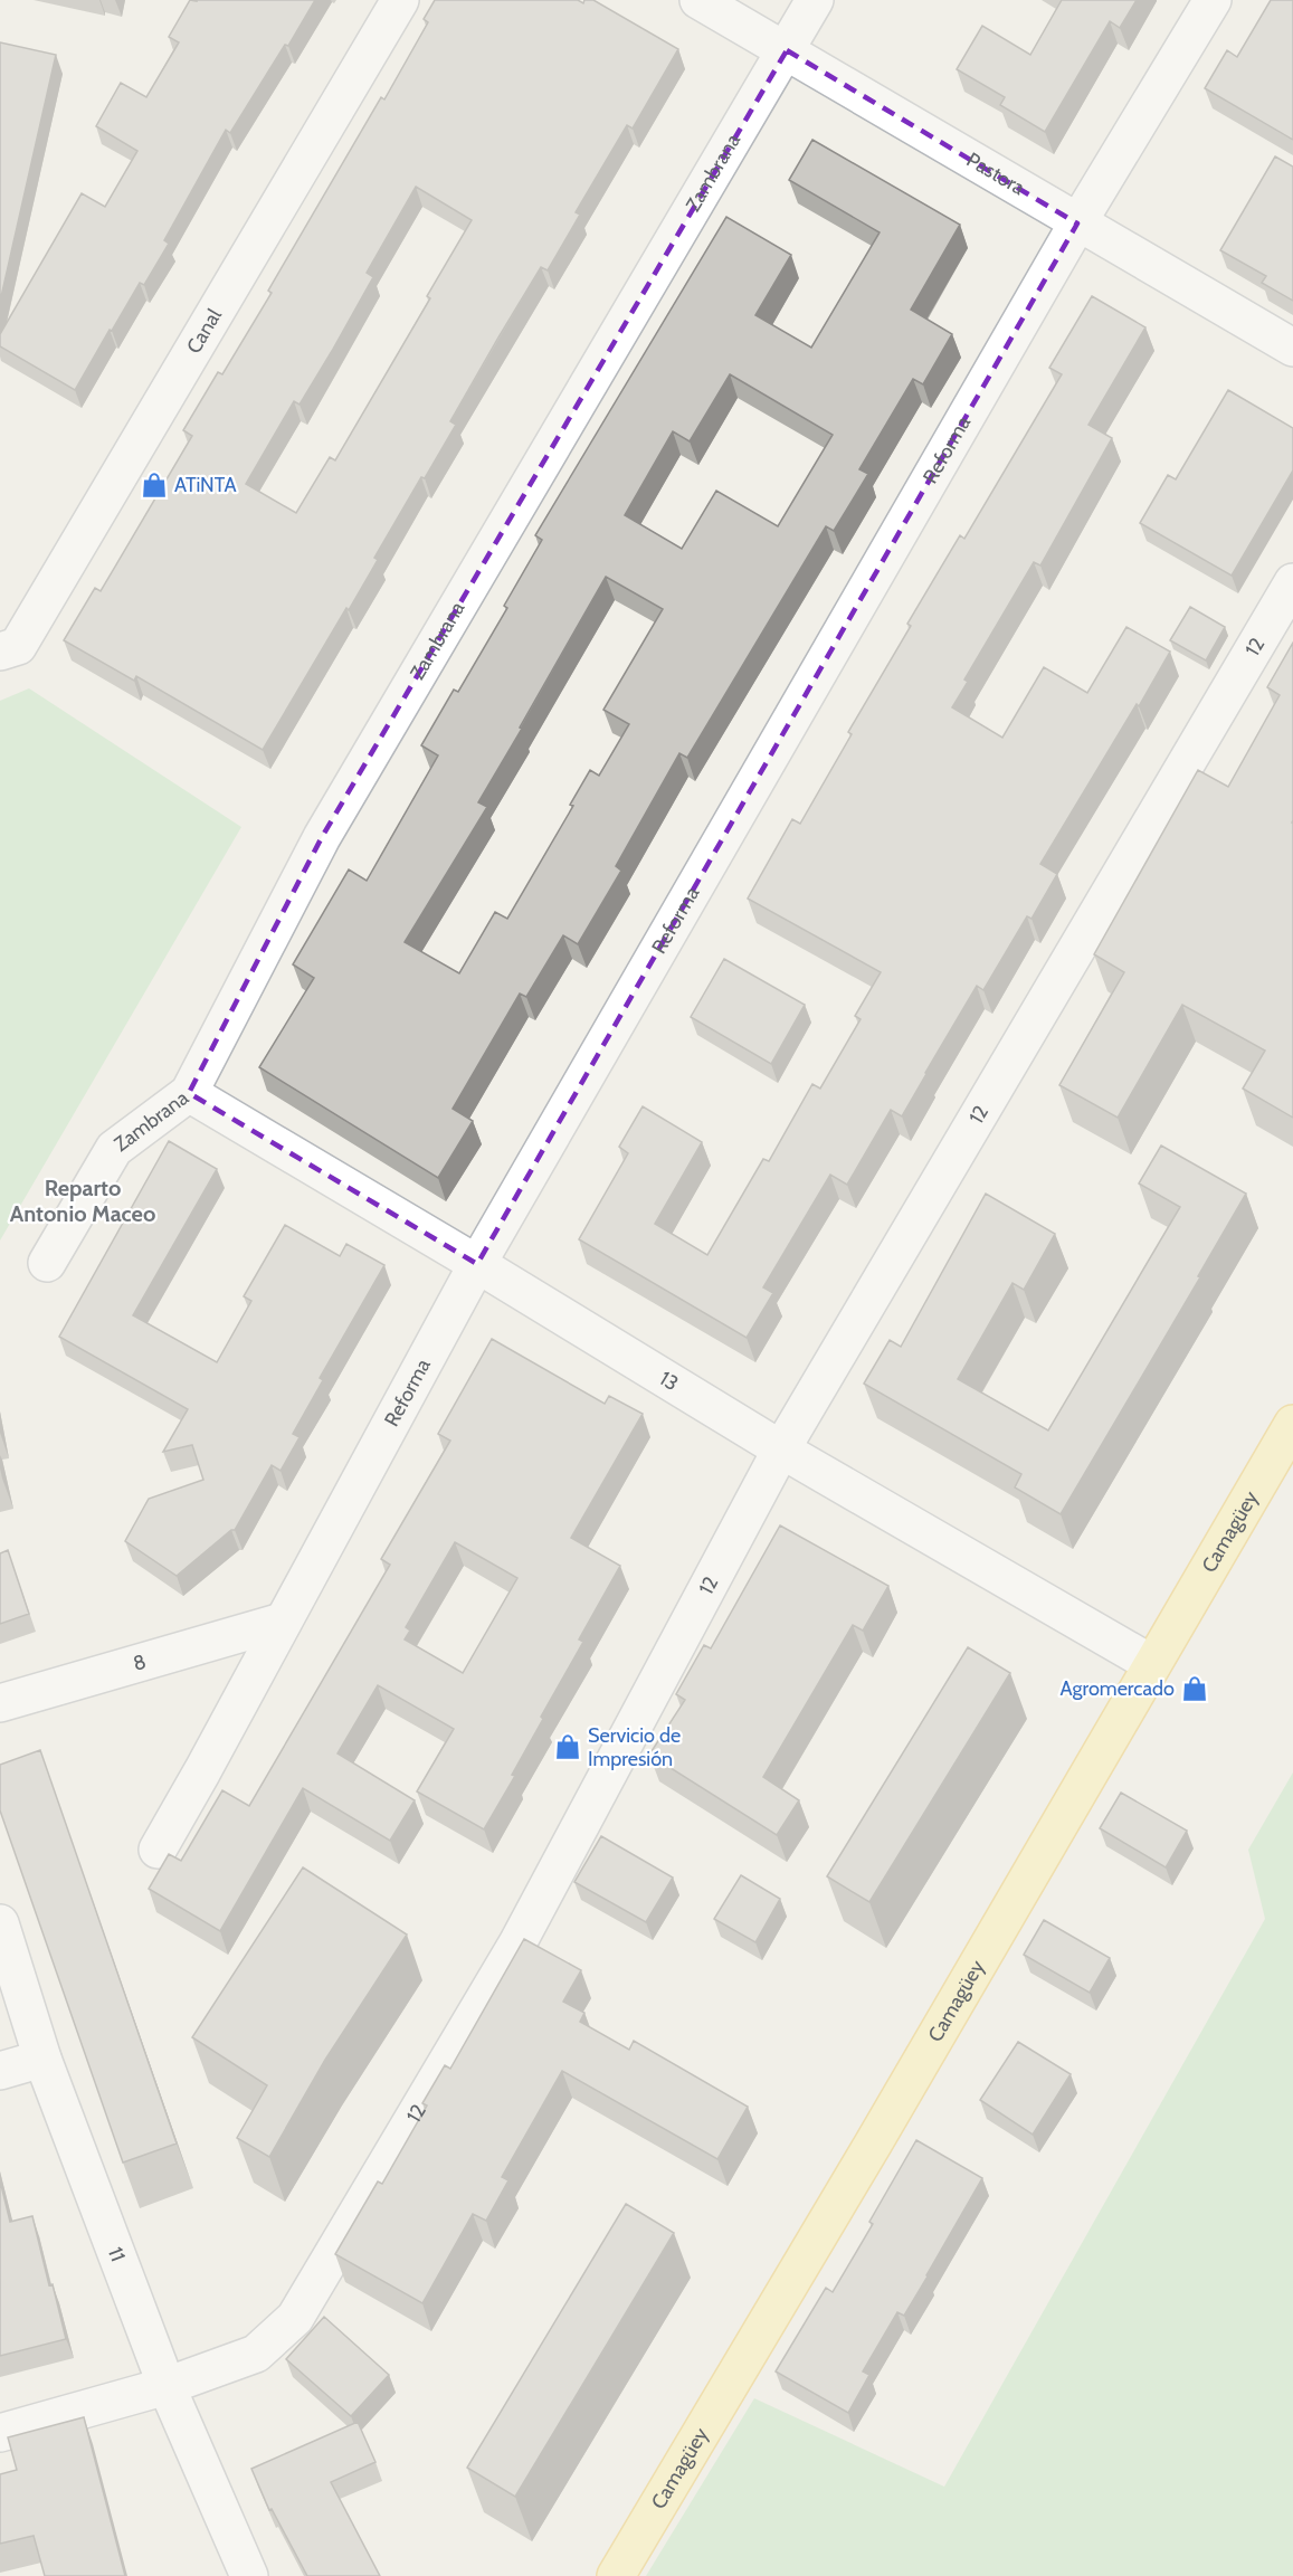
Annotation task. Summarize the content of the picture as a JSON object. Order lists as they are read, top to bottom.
{
  "streets": {
    "main road": ["Camagüey"],
    "street": [
      "Zambrana",
      "Pastora",
      "Canal",
      "Reforma",
      "12",
      "13",
      "8",
      "11"
    ]
  },
  "crossings": [
    ["Zambrana", "Pastora"],
    ["Zambrana", "13"],
    ["Pastora", "Reforma"],
    ["Reforma", "13"],
    ["Reforma", "8"],
    ["12", "13"],
    ["12", "11"],
    ["13", "Camagüey"]
  ],
  "districts": ["Reparto Antonio Maceo"],
  "places": {
    "shop": ["ATiNTA", "Agromercado", "Servicio de Impresión"]
  }
}
